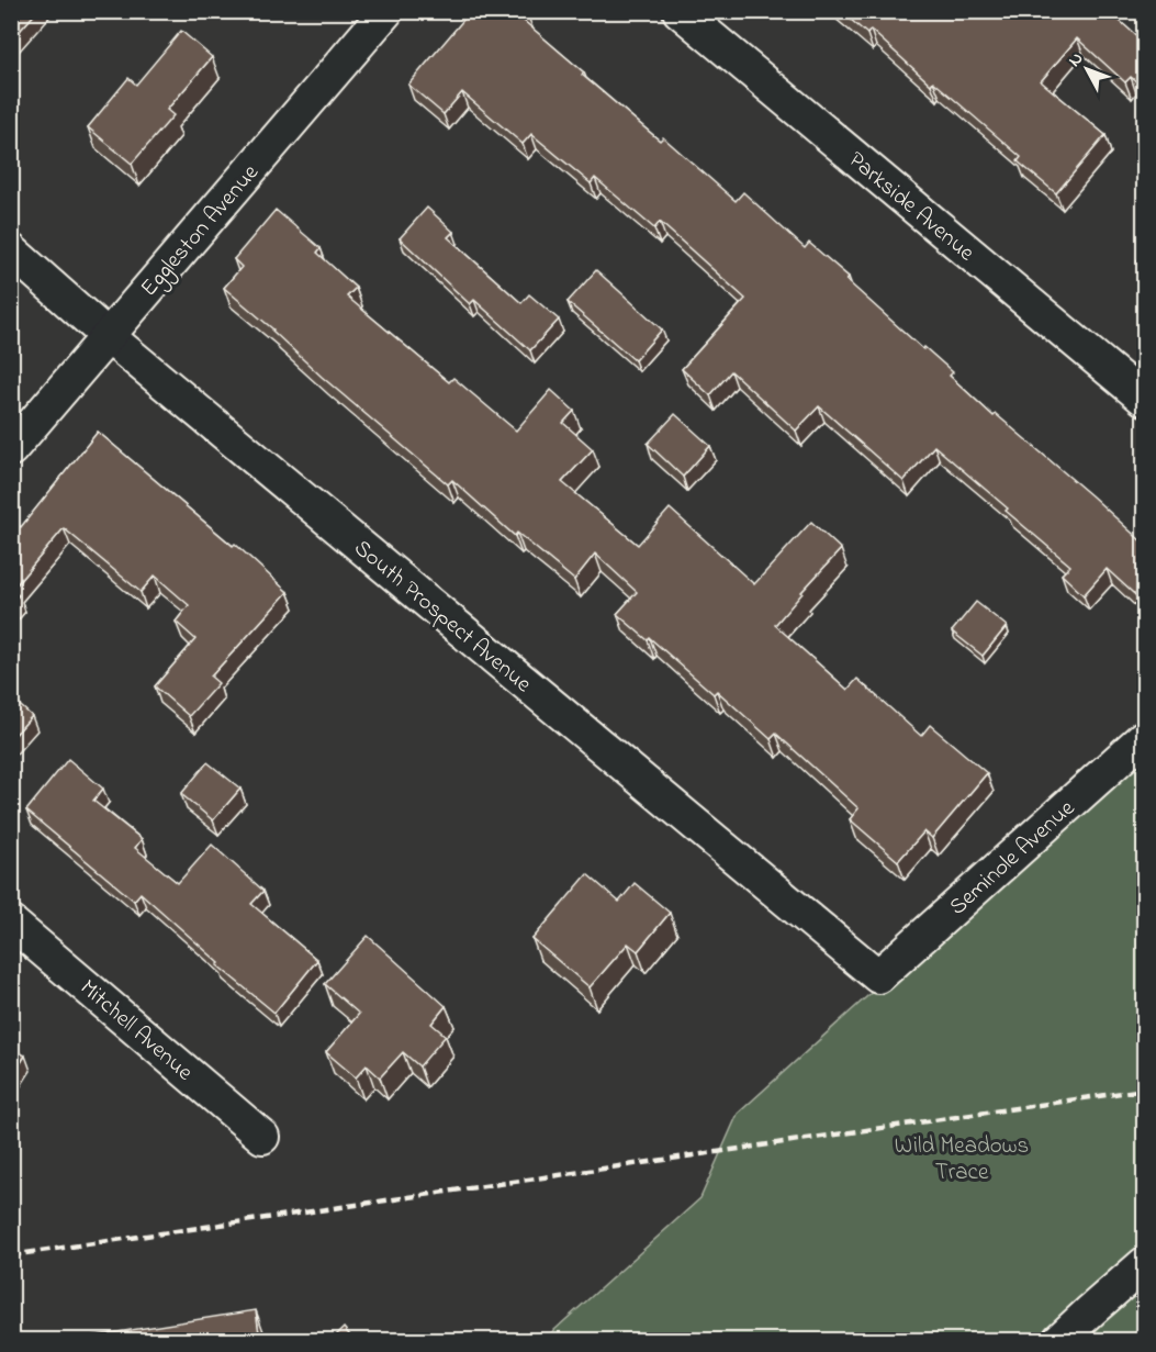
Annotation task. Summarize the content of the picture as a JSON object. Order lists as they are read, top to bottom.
{
  "streets": {
    "street": [
      "Parkside Avenue",
      "Eggleston Avenue",
      "South Prospect Avenue",
      "Seminole Avenue",
      "Mitchell Avenue"
    ]
  },
  "crossings": [
    ["Eggleston Avenue", "South Prospect Avenue"],
    ["South Prospect Avenue", "Seminole Avenue"]
  ],
  "parks": ["Wild Meadows Trace"],
  "north": "top left"
}
